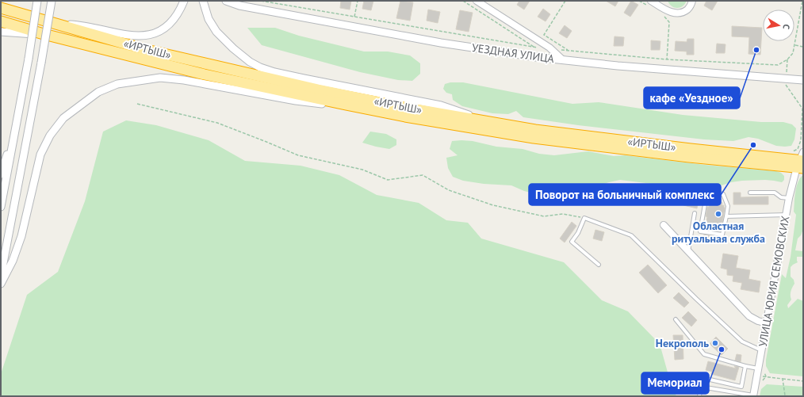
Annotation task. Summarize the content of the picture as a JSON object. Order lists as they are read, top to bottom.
{
  "streets": {
    "highway": ["«ИРТЫШ»"],
    "street": ["УЕЗДНАЯ УЛИЦА", "УЛИЦА ЮРИЯ СЕМОВСКИХ"]
  },
  "crossings": [
    ["«ИРТЫШ»", "УЛИЦА ЮРИЯ СЕМОВСКИХ"]
  ],
  "places": [
    "кафе «Уездное»",
    "Поворот на больничный комплекс",
    "Областная ритуальная служба",
    "Некрополь",
    "Мемориал"
  ],
  "north": "right"
}
